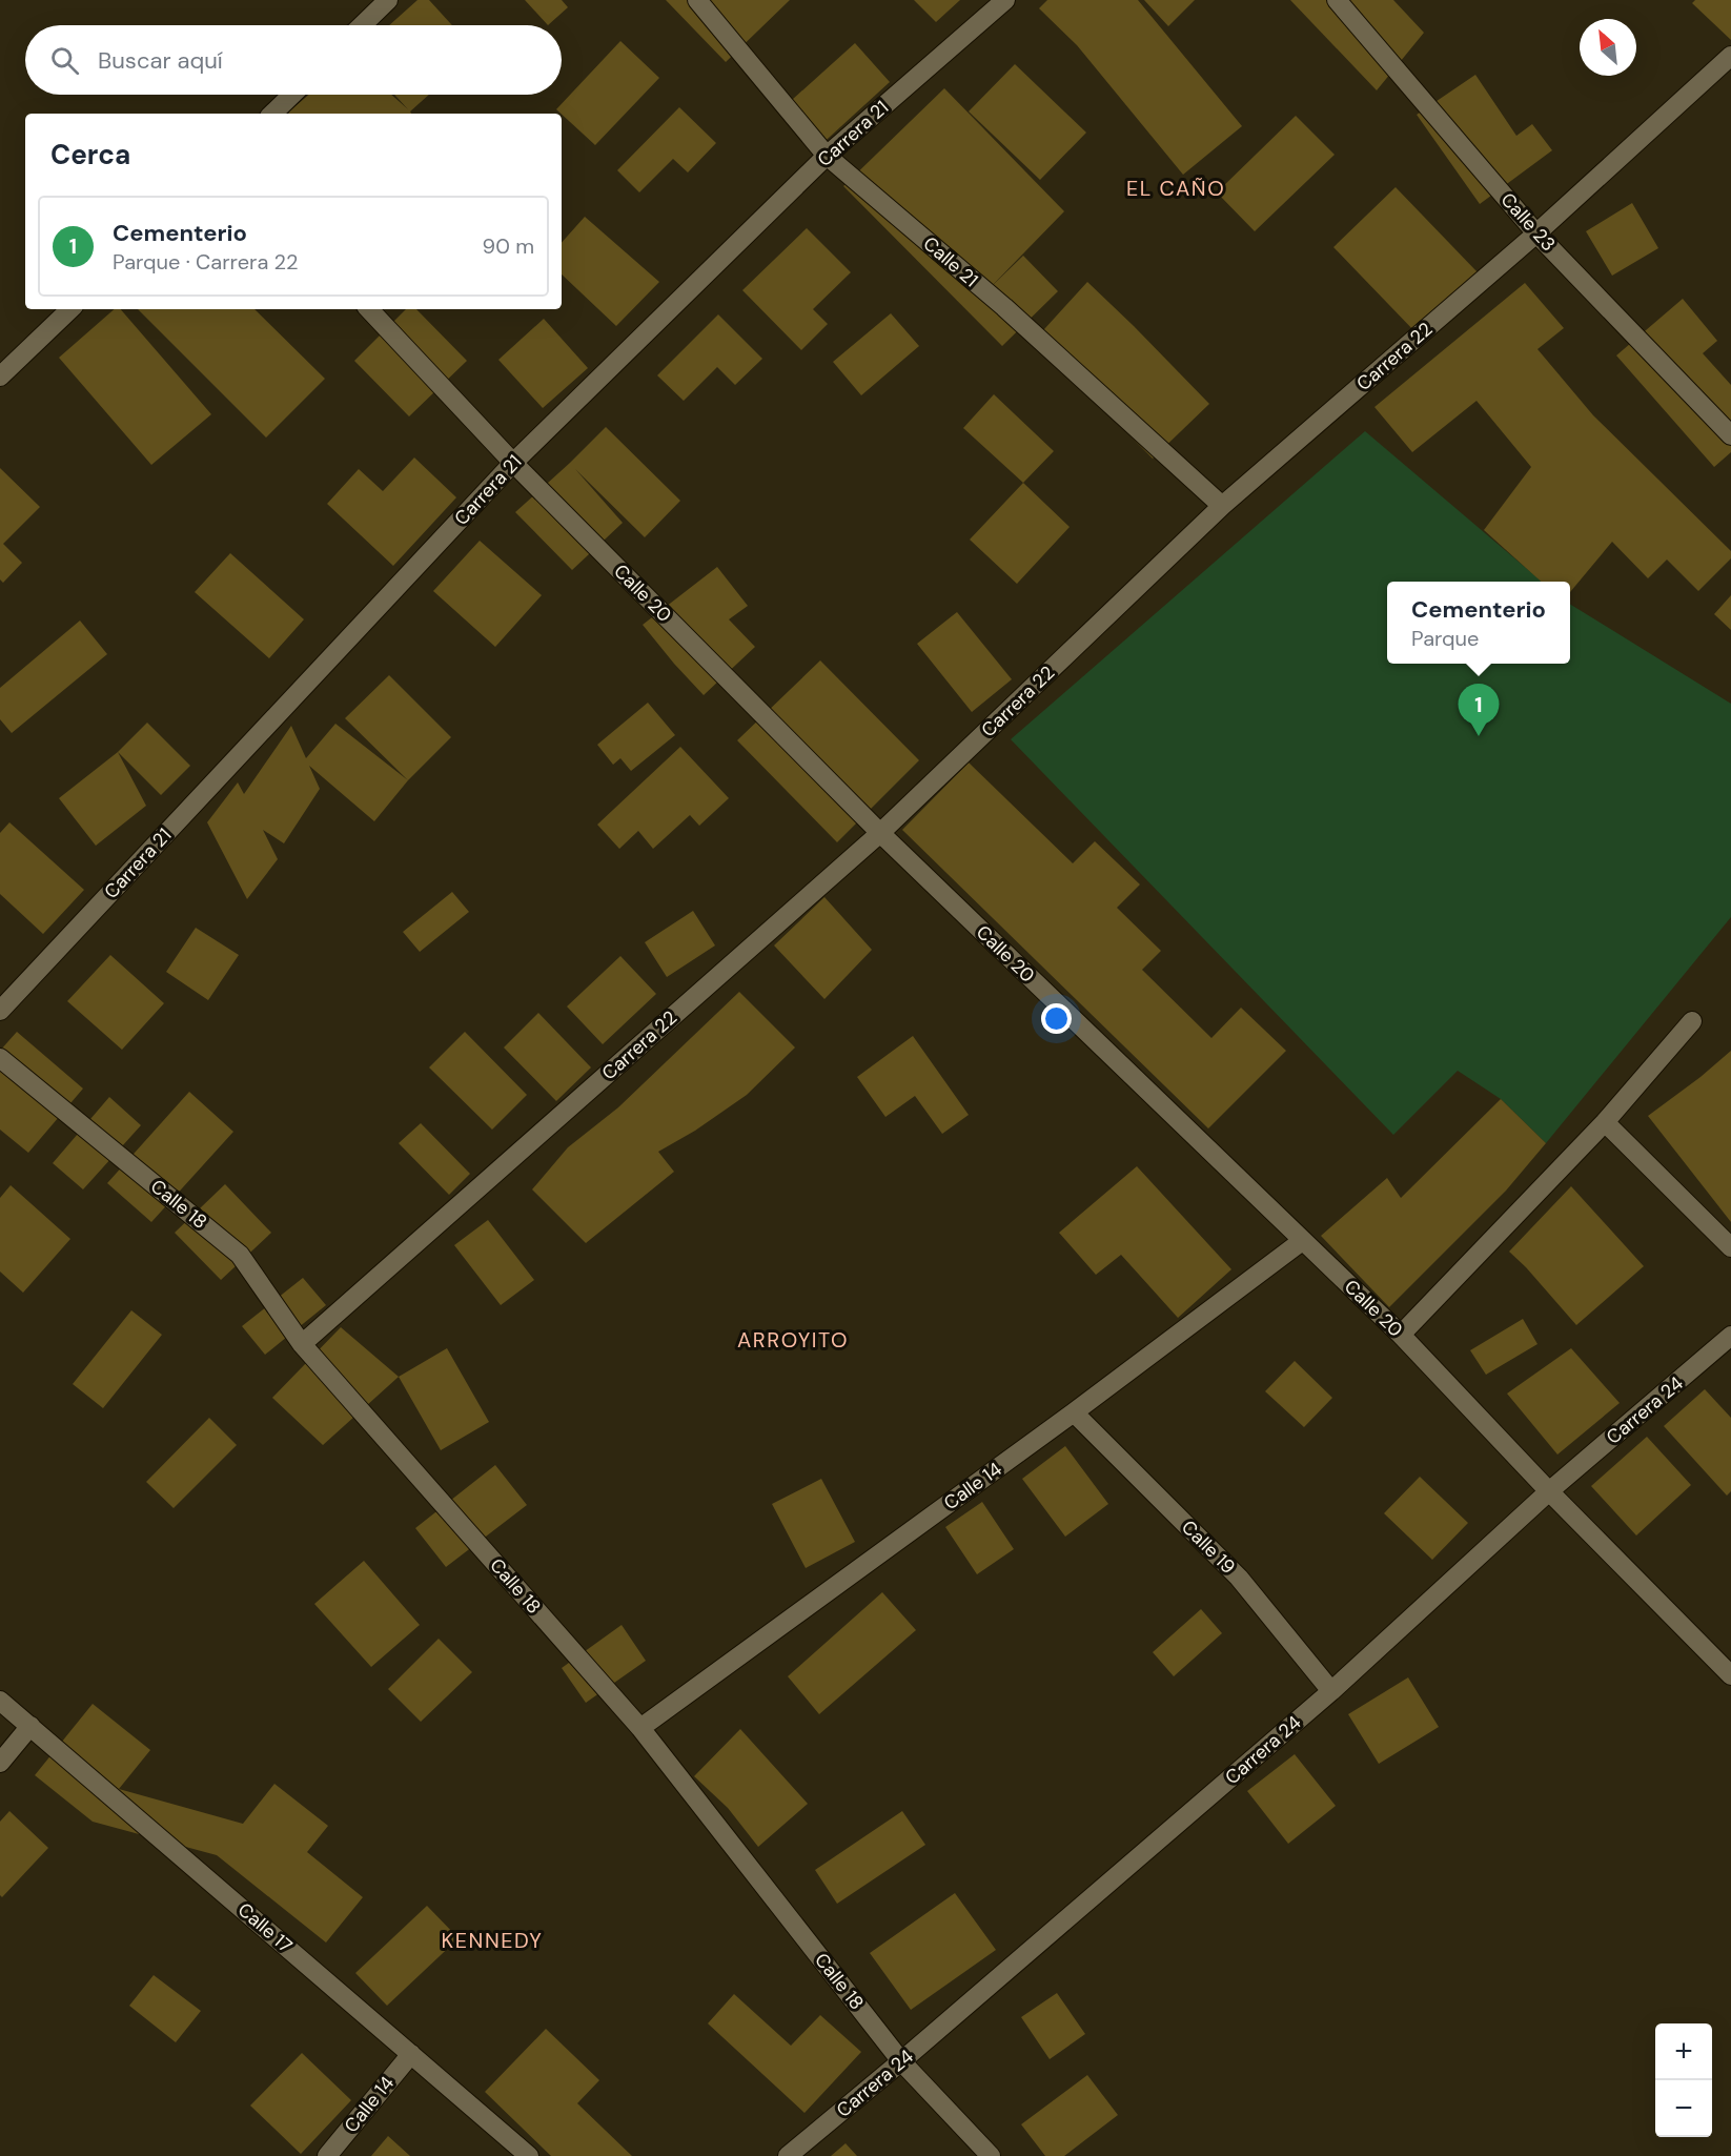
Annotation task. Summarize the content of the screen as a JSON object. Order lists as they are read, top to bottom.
{
  "streets": {
    "street": [
      "Carrera 21",
      "Calle 23",
      "Calle 21",
      "Carrera 22",
      "Calle 20",
      "Calle 18",
      "Carrera 24",
      "Calle 14",
      "Calle 19",
      "Calle 17"
    ]
  },
  "crossings": [
    ["Carrera 21", "Calle 21"],
    ["Carrera 21", "Calle 20"],
    ["Calle 23", "Carrera 22"],
    ["Calle 21", "Carrera 22"],
    ["Carrera 22", "Calle 20"],
    ["Carrera 22", "Calle 18"],
    ["Calle 20", "Carrera 24"],
    ["Calle 20", "Calle 14"],
    ["Calle 18", "Carrera 24"],
    ["Calle 18", "Calle 14"],
    ["Carrera 24", "Calle 19"],
    ["Calle 14", "Calle 19"],
    ["Calle 14", "Calle 17"]
  ],
  "districts": ["EL CAÑO", "ARROYITO", "KENNEDY"],
  "north": "top left",
  "page": {
    "search": "Buscar aquí",
    "heading": "Cerca",
    "list": [
      {
        "mark": "1",
        "name": "Cementerio",
        "note": "Parque · Carrera 22",
        "value": "90 m"
      }
    ],
    "popup": ["Cementerio", "Parque"],
    "pins": "1",
    "map_buttons": ["+", "−"]
  }
}
